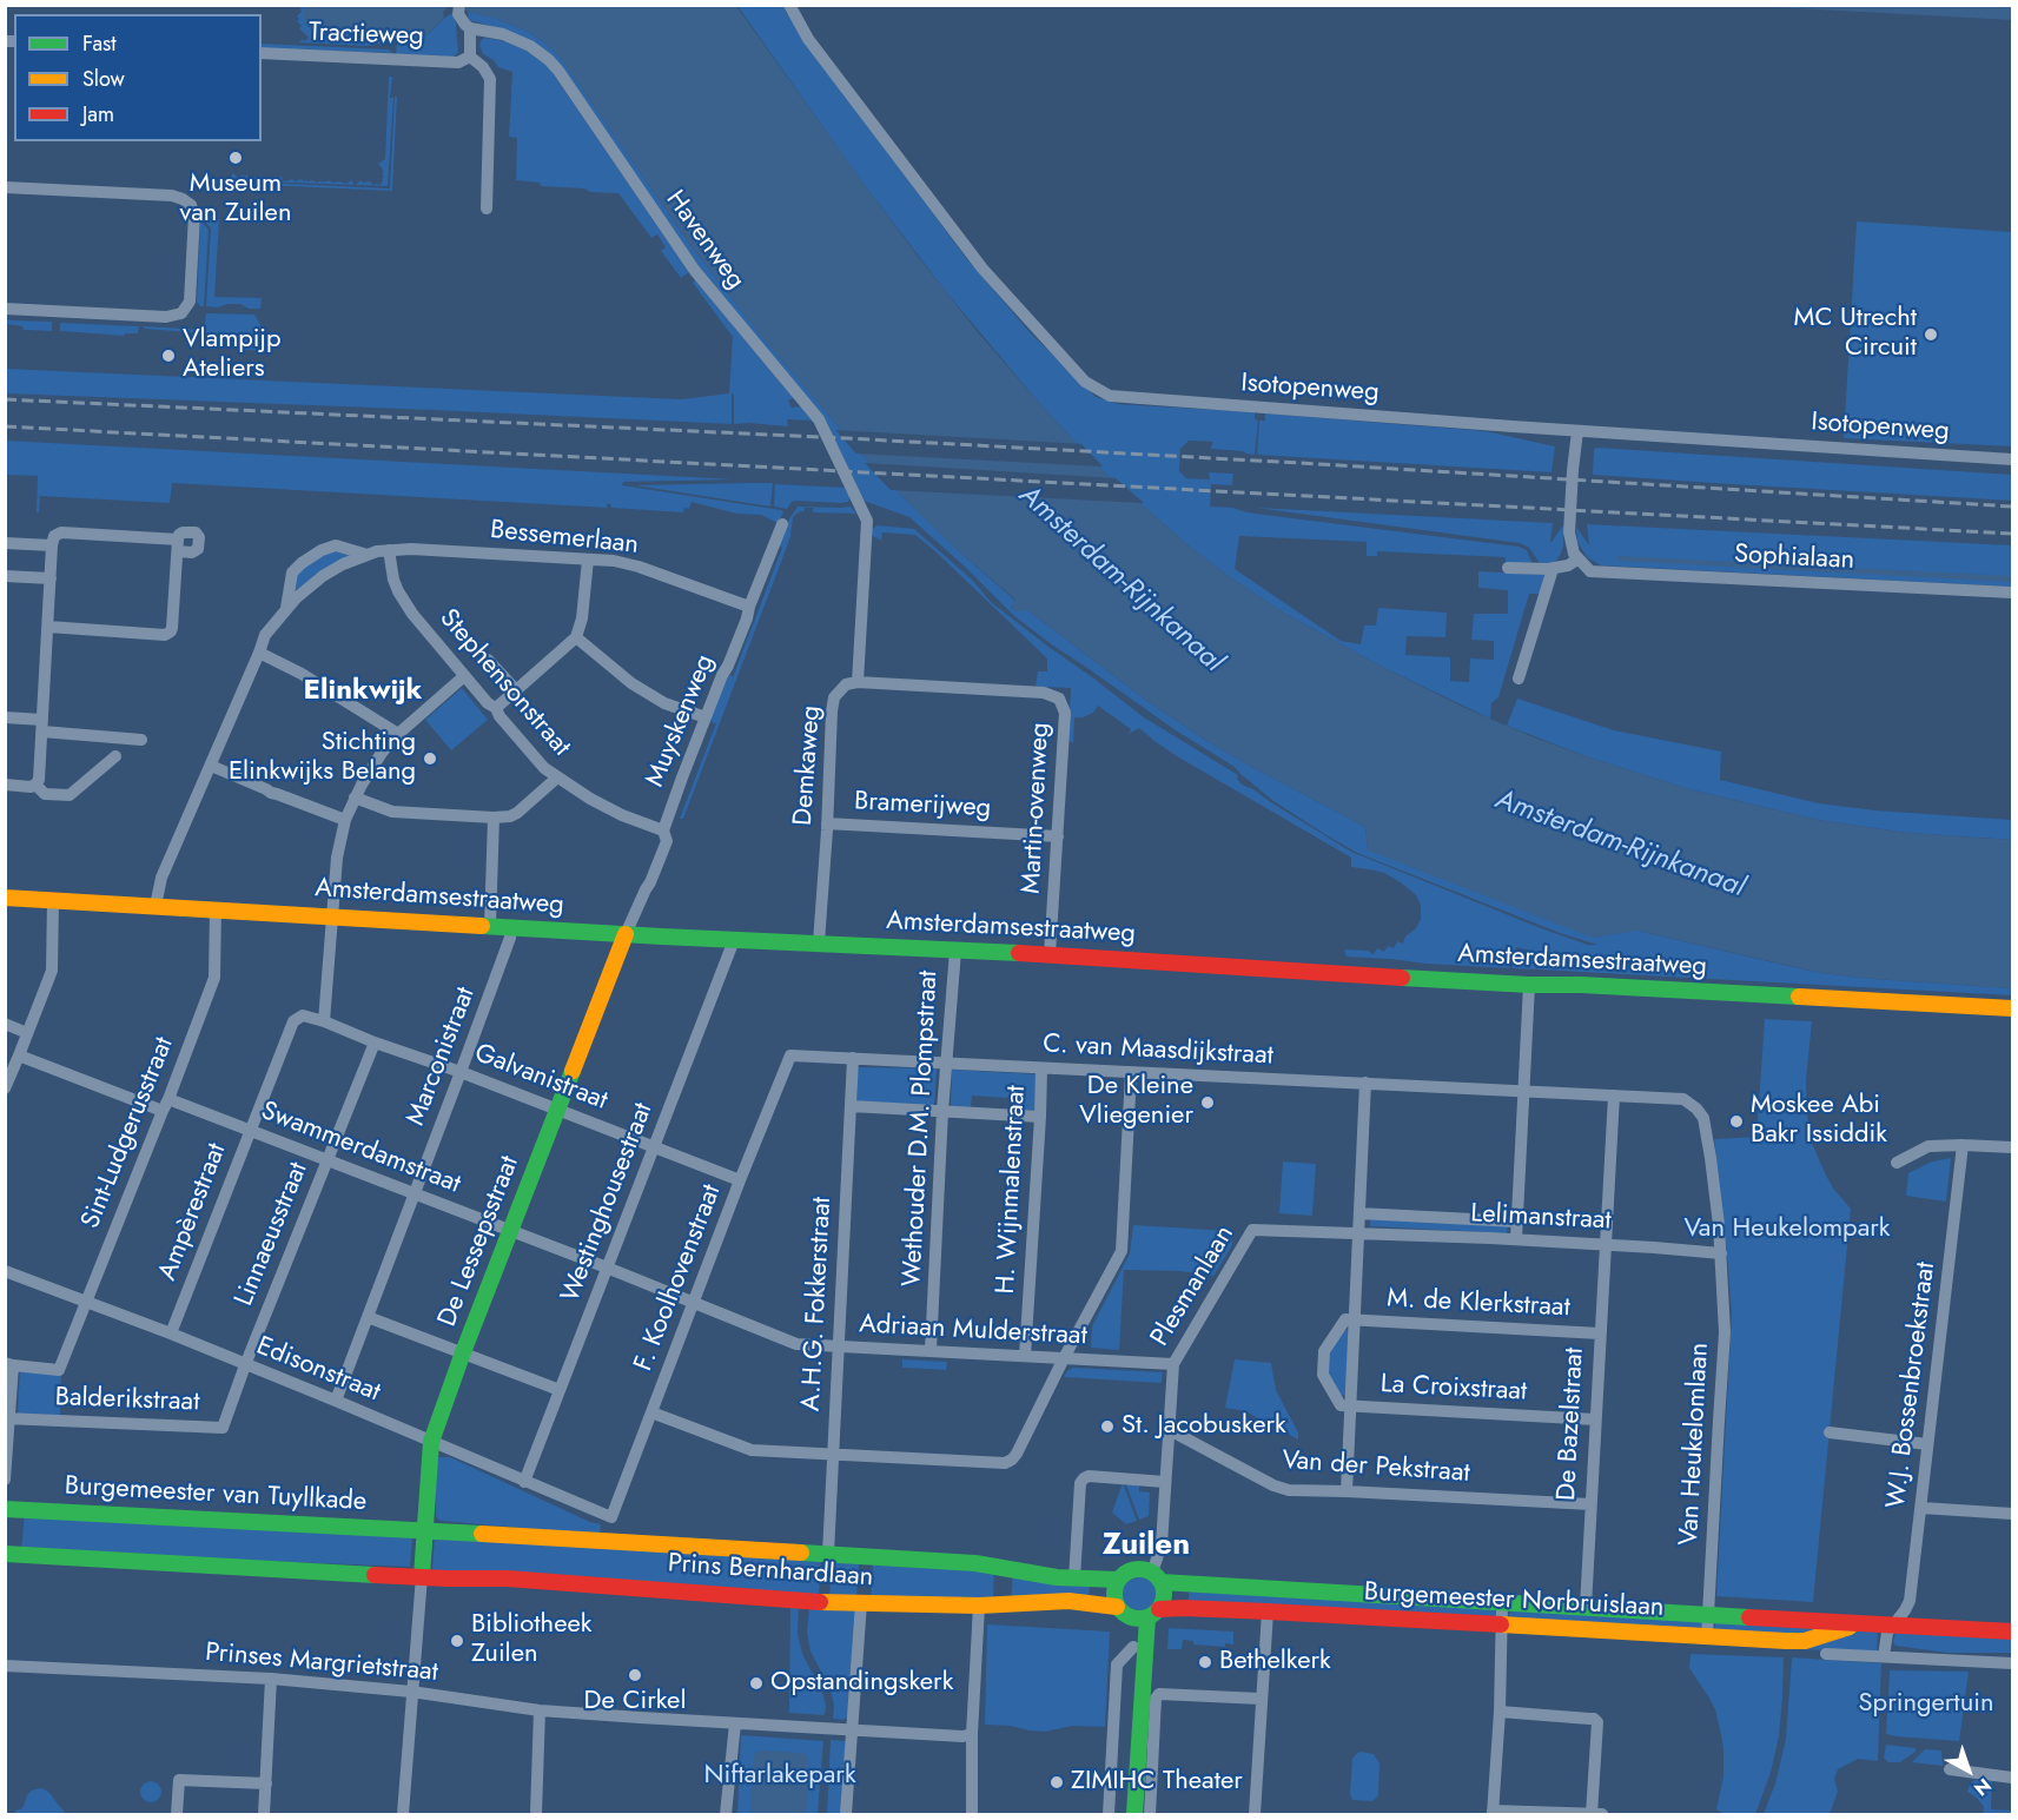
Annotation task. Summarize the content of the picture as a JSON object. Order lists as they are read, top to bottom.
{
  "streets": {
    "main road": [
      "Amsterdamsestraatweg",
      "De Lessepsstraat",
      "Burgemeester van Tuyllkade",
      "Prins Bernhardlaan",
      "Burgemeester Norbruislaan"
    ],
    "street": [
      "Tractieweg",
      "Havenweg",
      "Isotopenweg",
      "Bessemerlaan",
      "Sophialaan",
      "Stephensonstraat",
      "Muyskenweg",
      "Demkaweg",
      "Bramerijweg",
      "Martin-ovenweg",
      "C. van Maasdijkstraat",
      "Marconistraat",
      "Galvanistraat",
      "Wethouder D.M. Plompstraat",
      "Sint-Ludgerusstraat",
      "Swammerdamstraat",
      "H. Wijnmalenstraat",
      "Westinghousestraat",
      "Ampèrestraat",
      "Lelimanstraat",
      "Linnaeusstraat",
      "F. Koolhovenstraat",
      "Plesmanlaan",
      "A.H.G. Fokkerstraat",
      "M. de Klerkstraat",
      "Adriaan Mulderstraat",
      "Edisonstraat",
      "W.J. Bossenbroekstraat",
      "La Croixstraat",
      "Balderikstraat",
      "De Bazelstraat",
      "Van Heukelomlaan",
      "Van der Pekstraat",
      "Prinses Margrietstraat"
    ]
  },
  "crossings": [
    ["Havenweg", "Demkaweg"],
    ["Bessemerlaan", "Stephensonstraat"],
    ["Bessemerlaan", "Muyskenweg"],
    ["Bessemerlaan", "Amsterdamsestraatweg"],
    ["Stephensonstraat", "Muyskenweg"],
    ["Muyskenweg", "Amsterdamsestraatweg"],
    ["Muyskenweg", "De Lessepsstraat"],
    ["Demkaweg", "Bramerijweg"],
    ["Demkaweg", "Martin-ovenweg"],
    ["Demkaweg", "Amsterdamsestraatweg"],
    ["Bramerijweg", "Martin-ovenweg"],
    ["Martin-ovenweg", "Amsterdamsestraatweg"],
    ["Amsterdamsestraatweg", "Marconistraat"],
    ["Amsterdamsestraatweg", "Wethouder D.M. Plompstraat"],
    ["Amsterdamsestraatweg", "Sint-Ludgerusstraat"],
    ["Amsterdamsestraatweg", "Westinghousestraat"],
    ["Amsterdamsestraatweg", "De Lessepsstraat"],
    ["C. van Maasdijkstraat", "Wethouder D.M. Plompstraat"],
    ["C. van Maasdijkstraat", "H. Wijnmalenstraat"],
    ["C. van Maasdijkstraat", "F. Koolhovenstraat"],
    ["C. van Maasdijkstraat", "A.H.G. Fokkerstraat"],
    ["C. van Maasdijkstraat", "De Bazelstraat"],
    ["C. van Maasdijkstraat", "Van Heukelomlaan"],
    ["Marconistraat", "Galvanistraat"],
    ["Marconistraat", "Swammerdamstraat"],
    ["Marconistraat", "Edisonstraat"],
    ["Galvanistraat", "Westinghousestraat"],
    ["Galvanistraat", "Ampèrestraat"],
    ["Galvanistraat", "Linnaeusstraat"],
    ["Galvanistraat", "De Lessepsstraat"],
    ["Galvanistraat", "F. Koolhovenstraat"],
    ["Wethouder D.M. Plompstraat", "Adriaan Mulderstraat"],
    ["Sint-Ludgerusstraat", "Swammerdamstraat"],
    ["Sint-Ludgerusstraat", "Edisonstraat"],
    ["Swammerdamstraat", "Westinghousestraat"],
    ["Swammerdamstraat", "Ampèrestraat"],
    ["Swammerdamstraat", "Linnaeusstraat"],
    ["Swammerdamstraat", "De Lessepsstraat"],
    ["Swammerdamstraat", "F. Koolhovenstraat"],
    ["Swammerdamstraat", "Adriaan Mulderstraat"],
    ["H. Wijnmalenstraat", "Adriaan Mulderstraat"],
    ["Westinghousestraat", "Edisonstraat"],
    ["Ampèrestraat", "Edisonstraat"],
    ["Lelimanstraat", "Plesmanlaan"],
    ["Lelimanstraat", "De Bazelstraat"],
    ["Lelimanstraat", "Van Heukelomlaan"],
    ["Linnaeusstraat", "Edisonstraat"],
    ["Linnaeusstraat", "Balderikstraat"],
    ["De Lessepsstraat", "Edisonstraat"],
    ["De Lessepsstraat", "Burgemeester van Tuyllkade"],
    ["De Lessepsstraat", "Prins Bernhardlaan"],
    ["F. Koolhovenstraat", "Adriaan Mulderstraat"],
    ["F. Koolhovenstraat", "Edisonstraat"],
    ["Plesmanlaan", "Adriaan Mulderstraat"],
    ["Plesmanlaan", "Van der Pekstraat"],
    ["Plesmanlaan", "Prins Bernhardlaan"],
    ["Plesmanlaan", "Burgemeester Norbruislaan"],
    ["A.H.G. Fokkerstraat", "Adriaan Mulderstraat"],
    ["A.H.G. Fokkerstraat", "Prins Bernhardlaan"],
    ["M. de Klerkstraat", "De Bazelstraat"],
    ["Edisonstraat", "Balderikstraat"],
    ["W.J. Bossenbroekstraat", "Burgemeester Norbruislaan"],
    ["La Croixstraat", "De Bazelstraat"],
    ["De Bazelstraat", "Van Heukelomlaan"],
    ["De Bazelstraat", "Van der Pekstraat"],
    ["De Bazelstraat", "Burgemeester Norbruislaan"],
    ["Van Heukelomlaan", "Burgemeester Norbruislaan"],
    ["Burgemeester van Tuyllkade", "Prins Bernhardlaan"],
    ["Prins Bernhardlaan", "Burgemeester Norbruislaan"]
  ],
  "districts": ["Elinkwijk", "Zuilen"],
  "water": ["Amsterdam-Rijnkanaal"],
  "parks": ["Van Heukelompark", "Springertuin", "Niftarlakepark"],
  "places": [
    "Museum van Zuilen",
    "MC Utrecht Circuit",
    "Vlampijp Ateliers",
    "Stichting Elinkwijks Belang",
    "De Kleine Vliegenier",
    "Moskee Abi Bakr Issiddik",
    "St. Jacobuskerk",
    "Bibliotheek Zuilen",
    "Bethelkerk",
    "De Cirkel",
    "Opstandingskerk",
    "ZIMIHC Theater"
  ],
  "legend": ["Fast", "Slow", "Jam"],
  "north": "bottom right"
}
